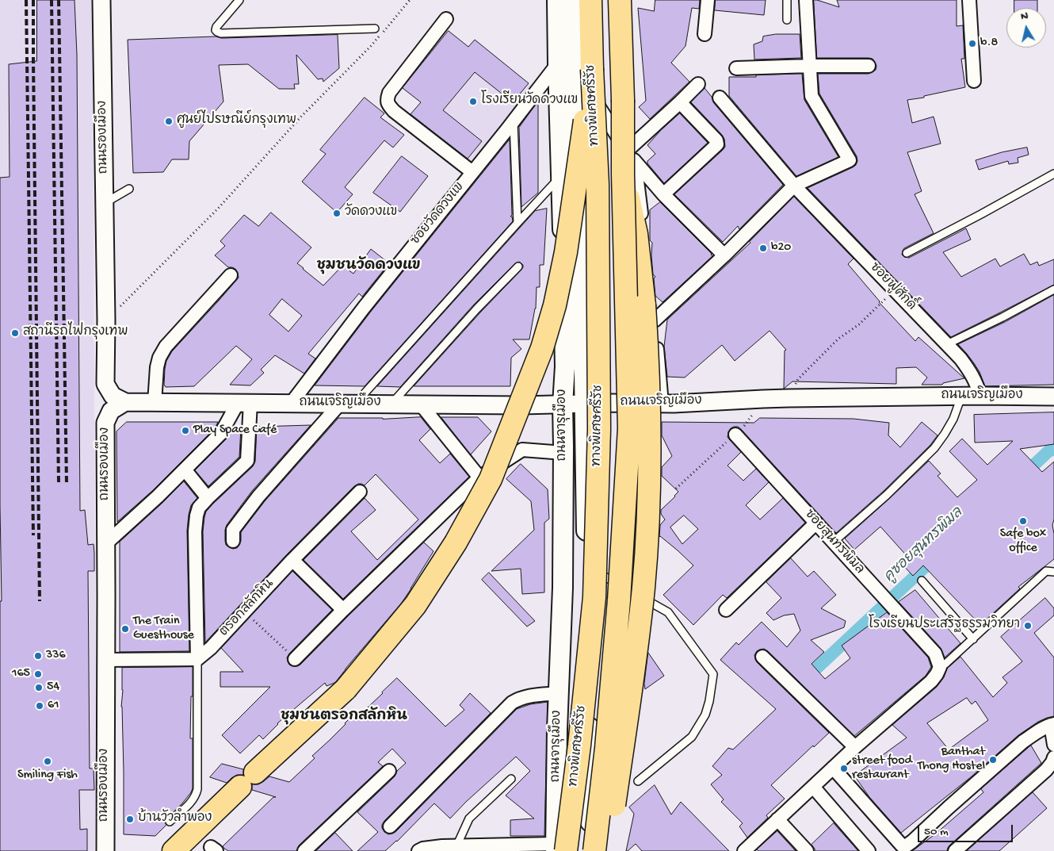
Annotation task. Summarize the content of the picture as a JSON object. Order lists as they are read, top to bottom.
{
  "streets": {
    "highway": ["ทางพิเศษศรีรัช"],
    "main road": ["ถนนจารุเมือง"],
    "street": [
      "ถนนรองเมือง",
      "ซอยวัดดวงแข",
      "ซอยฟูศักดิ์",
      "ถนนเจริญเมือง",
      "ซอยสุนทรพิมล",
      "ตรอกสลักหิน"
    ]
  },
  "crossings": [
    ["ทางพิเศษศรีรัช", "ซอยวัดดวงแข"],
    ["ทางพิเศษศรีรัช", "ถนนจารุเมือง"],
    ["ถนนรองเมือง", "ถนนเจริญเมือง"],
    ["ซอยวัดดวงแข", "ถนนเจริญเมือง"],
    ["ซอยวัดดวงแข", "ถนนจารุเมือง"],
    ["ซอยฟูศักดิ์", "ถนนเจริญเมือง"],
    ["ถนนเจริญเมือง", "ถนนจารุเมือง"]
  ],
  "districts": ["ชุมชนวัดดวงแข", "ชุมชนตรอกสลักหิน"],
  "water": ["คูซอยสุนทรพิมล"],
  "places": [
    "b.8",
    "โรงเรียนวัดดวงแข",
    "ศูนย์ไปรษณีย์กรุงเทพ",
    "วัดดวงแข",
    "b20",
    "สถานีรถไฟกรุงเทพ",
    "Play Space Café",
    "Safe box office",
    "โรงเรียนประเสริฐธรรมวิทยา",
    "The Train Guesthouse",
    "336",
    "165",
    "54",
    "61",
    "Banthat Thong Hostel",
    "Smiling Fish",
    "street food restaurant",
    "บ้านวัวลำพอง"
  ],
  "scale_bar": "50 m",
  "north": "top"
}
